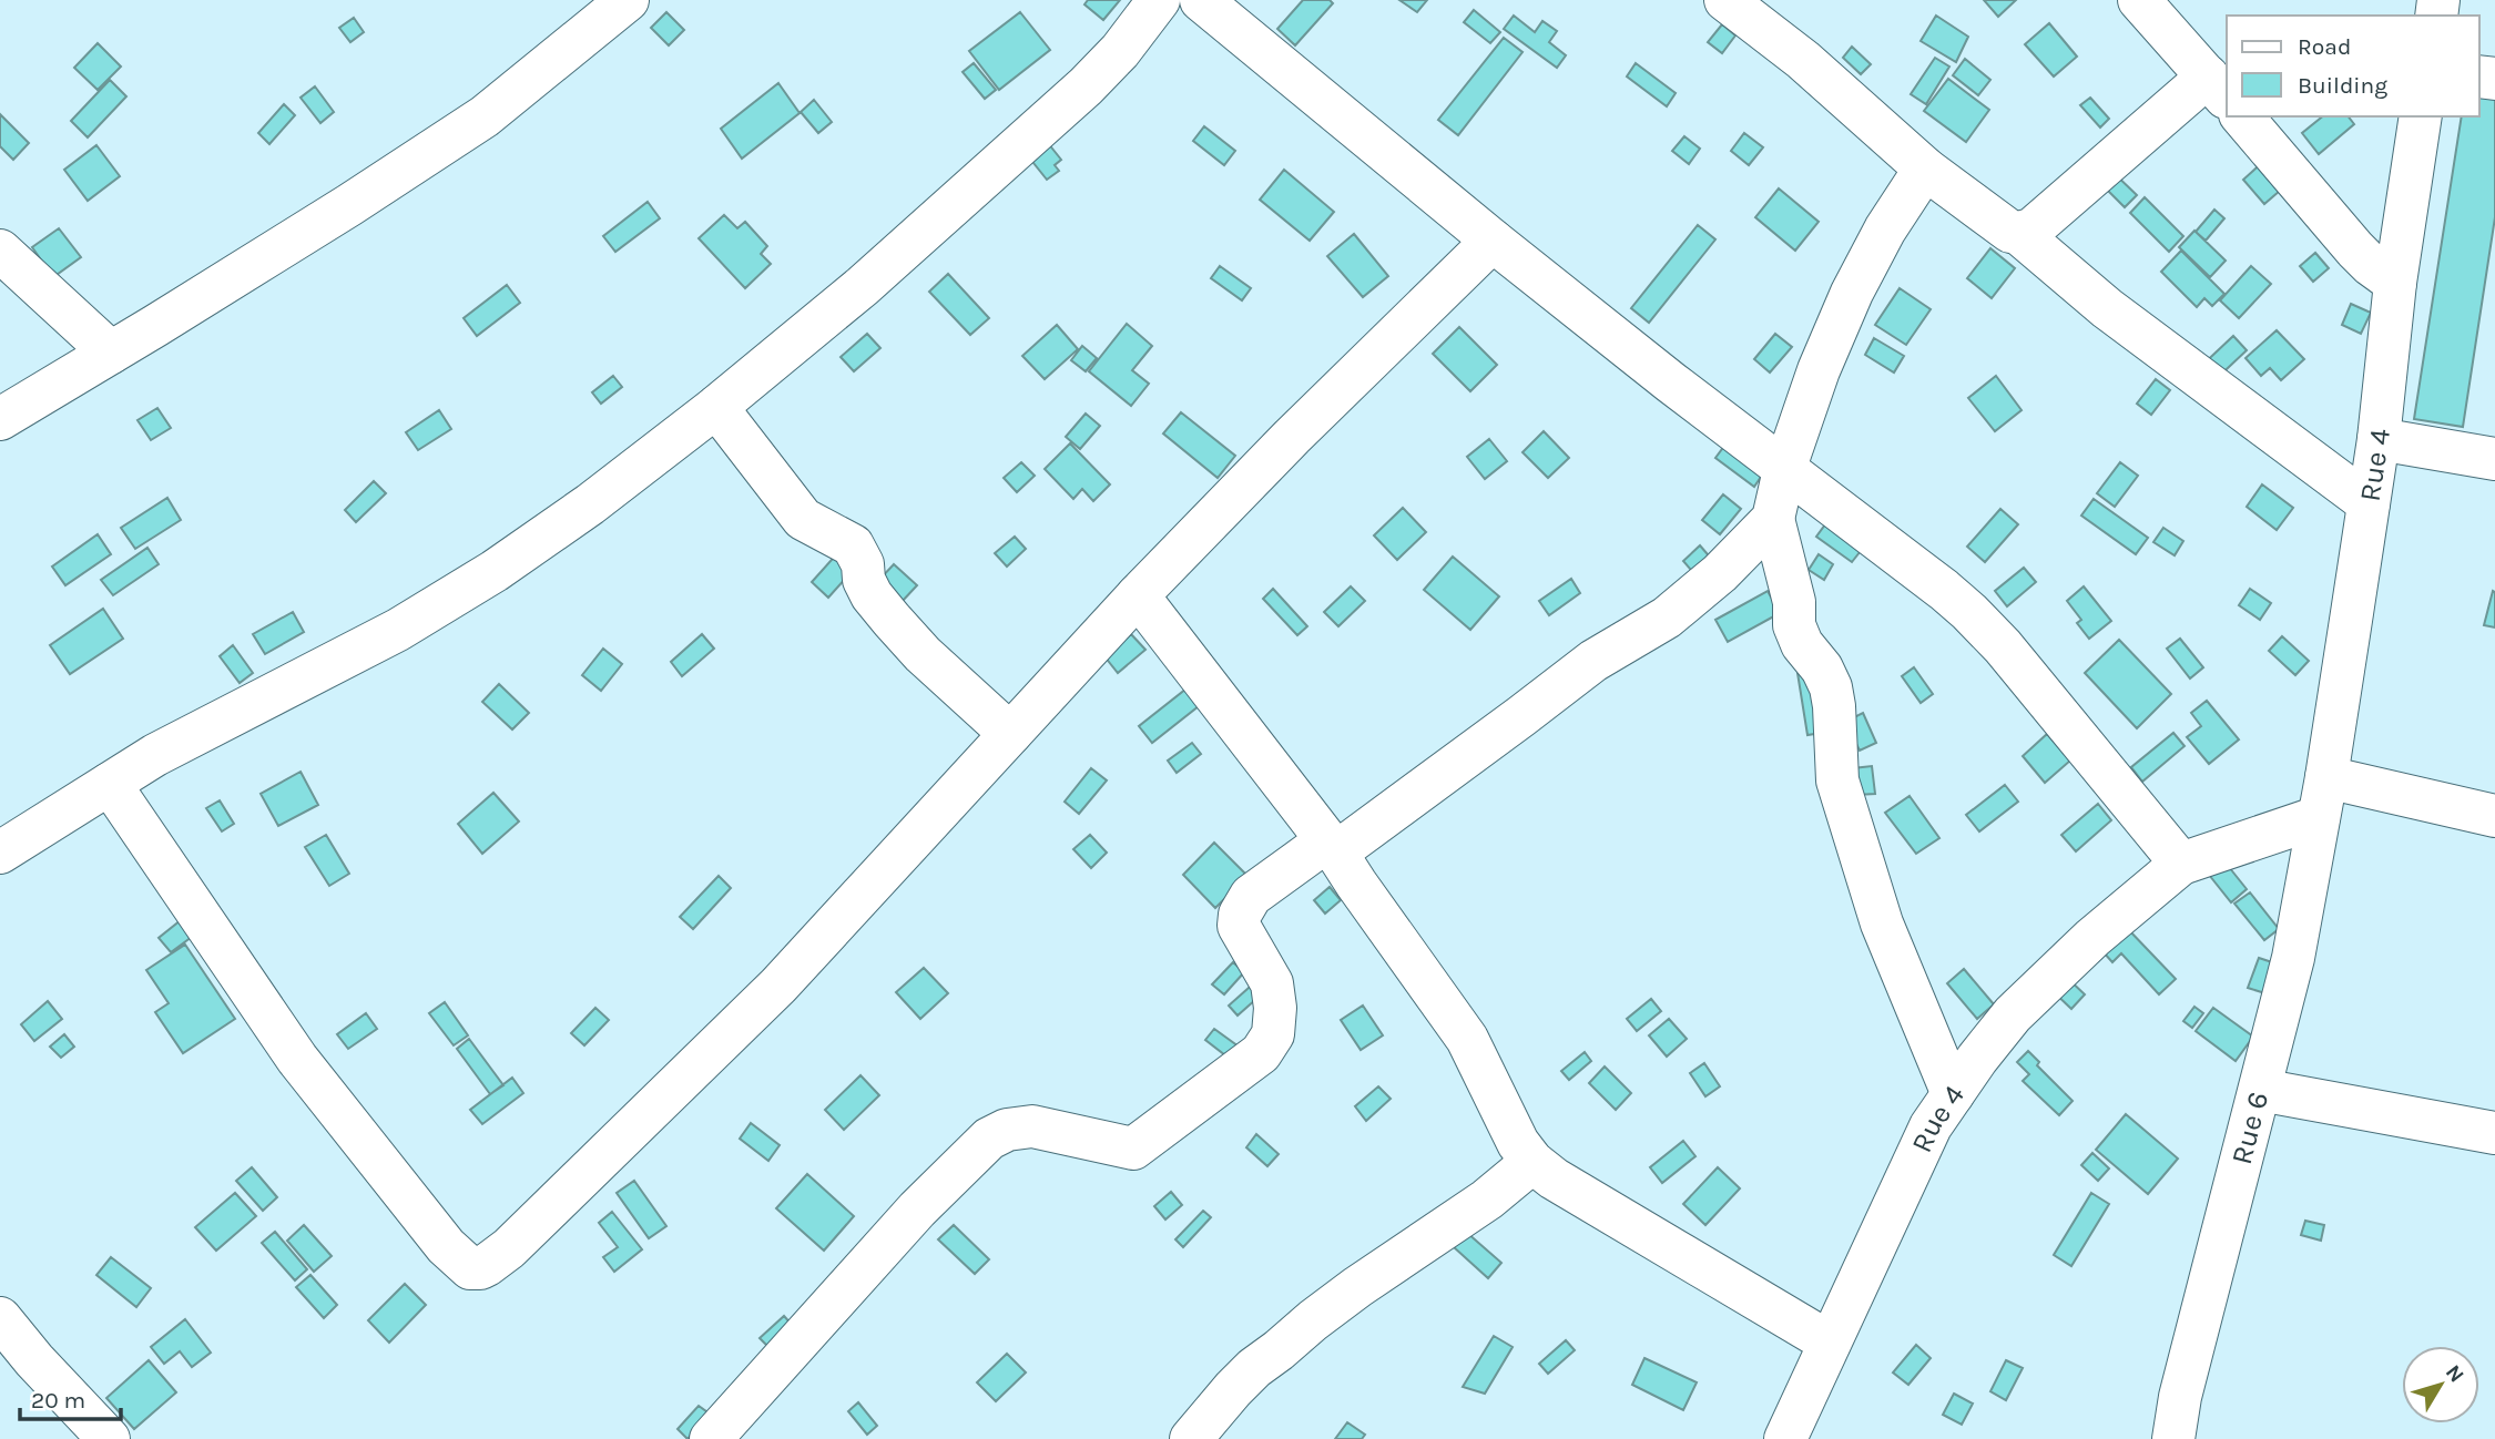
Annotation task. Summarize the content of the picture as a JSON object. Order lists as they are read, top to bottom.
{
  "streets": {
    "street": ["Rue 4", "Rue 6"]
  },
  "crossings": [
    ["Rue 4", "Rue 6"]
  ],
  "legend": ["Road", "Building"],
  "scale_bar": "20 m",
  "north": "top right"
}
